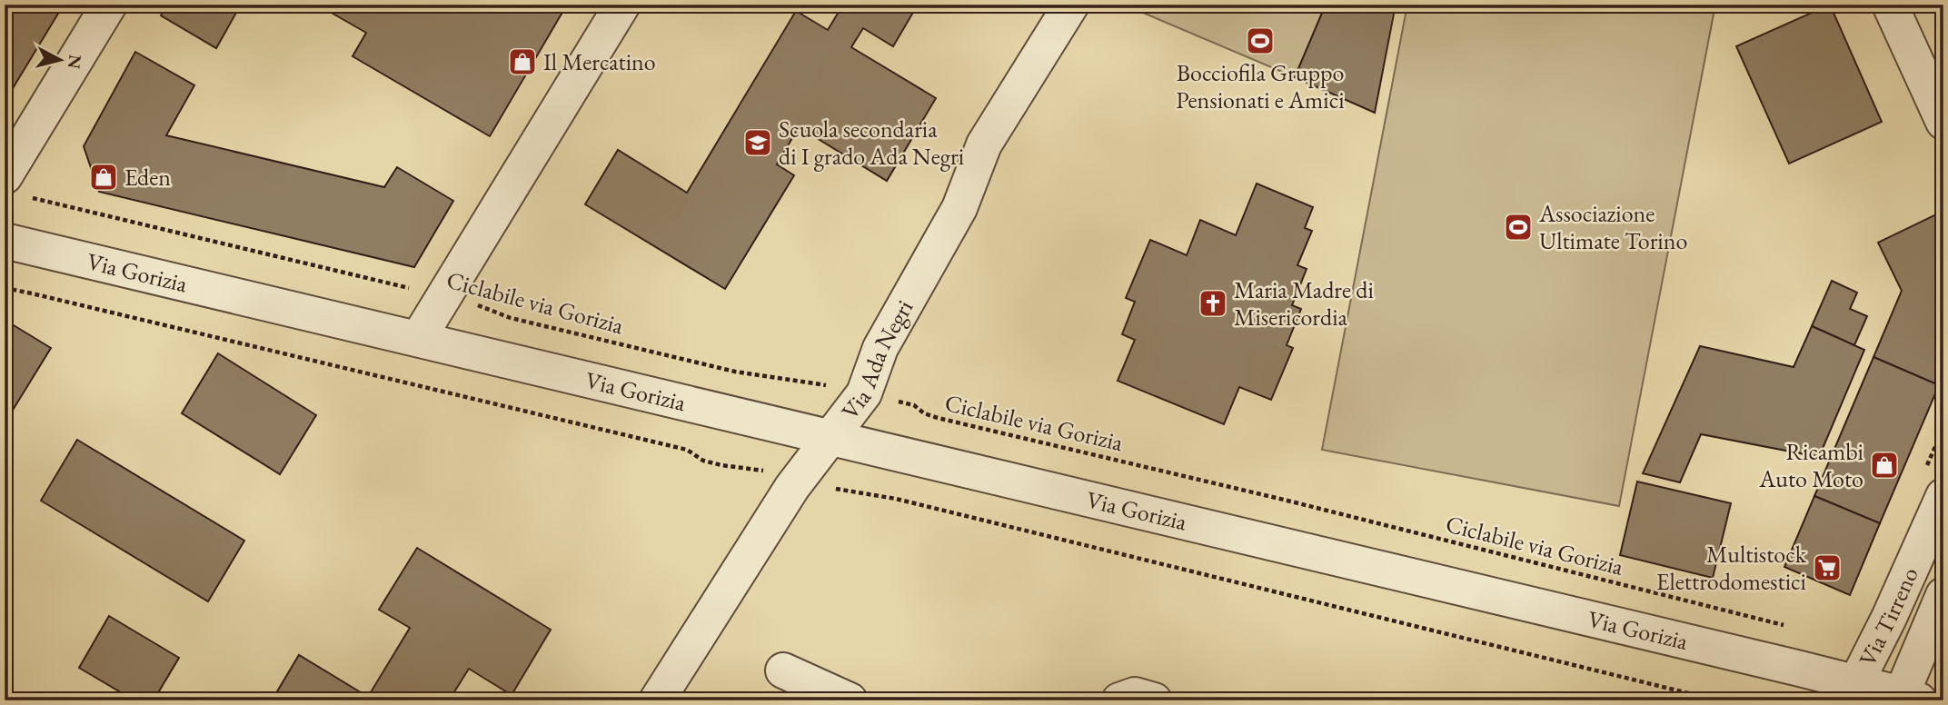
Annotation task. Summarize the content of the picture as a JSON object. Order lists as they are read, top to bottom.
{
  "streets": {
    "street": ["Via Gorizia", "Via Ada Negri", "Via Tirreno"],
    "path": ["Ciclabile via Gorizia"]
  },
  "crossings": [
    ["Via Gorizia", "Via Ada Negri"],
    ["Via Gorizia", "Via Tirreno"],
    ["Ciclabile via Gorizia", "Via Ada Negri"]
  ],
  "places": {
    "sports": ["Bocciofila Gruppo Pensionati e Amici", "Associazione Ultimate Torino"],
    "shop": ["Il Mercatino", "Eden", "Ricambi Auto Moto"],
    "school or university": ["Scuola secondaria di I grado Ada Negri"],
    "church": ["Maria Madre di Misericordia"],
    "supermarket": ["Multistock Elettrodomestici"]
  },
  "north": "right"
}
